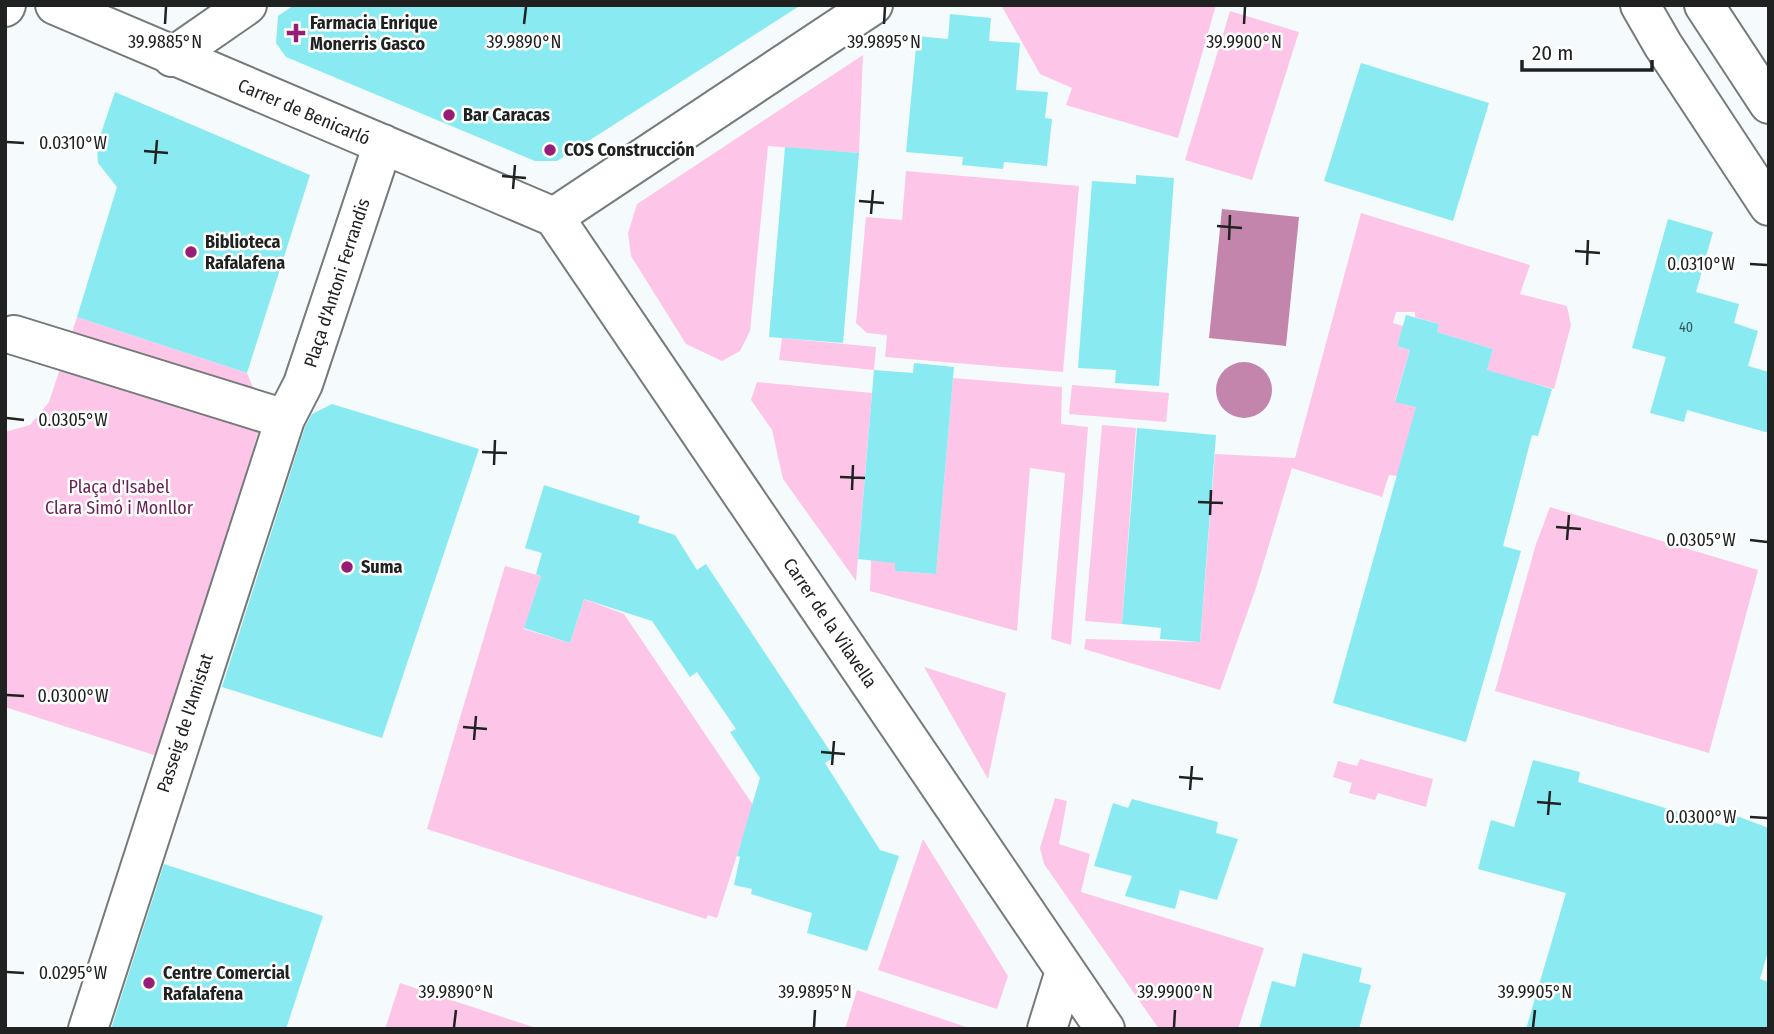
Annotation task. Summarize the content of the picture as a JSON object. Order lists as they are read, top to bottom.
{
  "streets": {
    "street": [
      "Carrer de Benicarló",
      "Plaça d'Antoni Ferrandis",
      "Carrer de la Vilavella",
      "Passeig de l'Amistat"
    ]
  },
  "crossings": [
    ["Carrer de Benicarló", "Plaça d'Antoni Ferrandis"],
    ["Carrer de Benicarló", "Carrer de la Vilavella"],
    ["Plaça d'Antoni Ferrandis", "Passeig de l'Amistat"]
  ],
  "parks": ["Plaça d'Isabel Clara Simó i Monllor"],
  "places": {
    "health": ["Farmacia Enrique Monerris Gasco"],
    "other": [
      "Bar Caracas",
      "COS Construcción",
      "Biblioteca Rafalafena",
      "Suma",
      "Centre Comercial Rafalafena"
    ]
  },
  "house_numbers": ["40"],
  "scale_bar": "20 m",
  "coordinates": [
    "39.9885°N",
    "39.9890°N",
    "39.9895°N",
    "39.9900°N",
    "0.0310°W",
    "0.0305°W",
    "0.0300°W",
    "0.0295°W",
    "39.9905°N"
  ]
}
